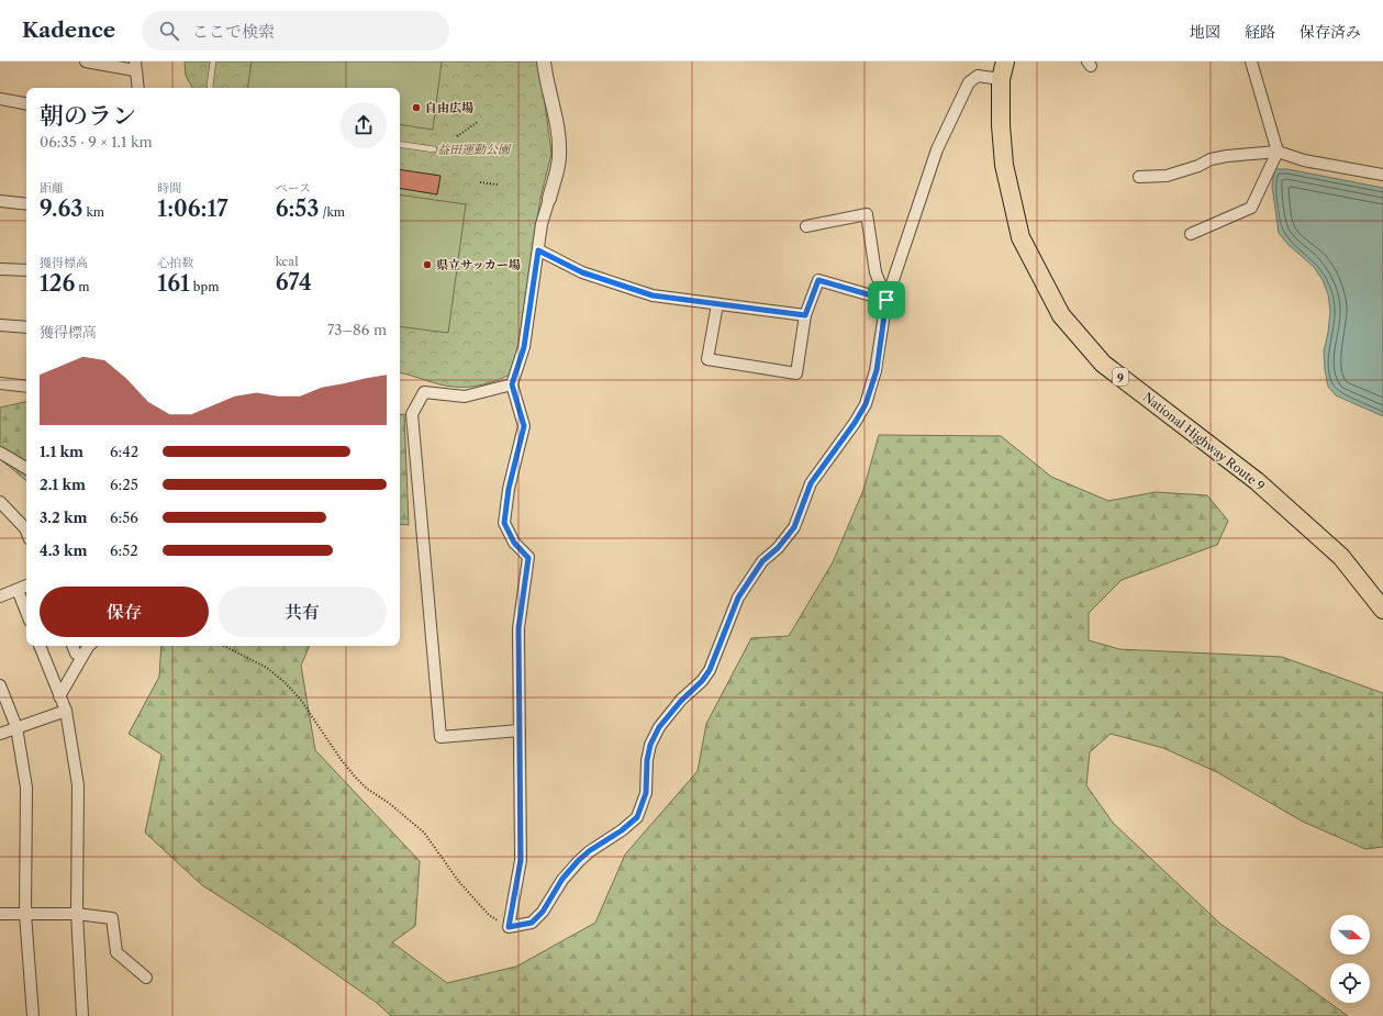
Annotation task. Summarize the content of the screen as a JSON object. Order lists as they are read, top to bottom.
{
  "streets": {
    "highway": ["9", "National Highway Route 9"]
  },
  "parks": ["益田運動公園"],
  "places": ["自由広場", "県立サッカー場"],
  "north": "right",
  "page": {
    "header": "Kadence",
    "search": "ここで検索",
    "nav": ["地図", "経路", "保存済み"],
    "heading": ["朝のラン", "06:35 · 9 × 1.1 km"],
    "stats": [
      ["距離", "9.63 km"],
      ["時間", "1:06:17"],
      ["ペース", "6:53 /km"],
      ["獲得標高", "126 m"],
      ["心拍数", "161 bpm"],
      ["kcal", "674"]
    ],
    "chart": ["獲得標高", "73–86 m"],
    "list": [
      {
        "name": "1.1 km",
        "note": "6:42"
      },
      {
        "name": "2.1 km",
        "note": "6:25"
      },
      {
        "name": "3.2 km",
        "note": "6:56"
      },
      {
        "name": "4.3 km",
        "note": "6:52"
      }
    ],
    "buttons": ["保存", "共有"]
  }
}
